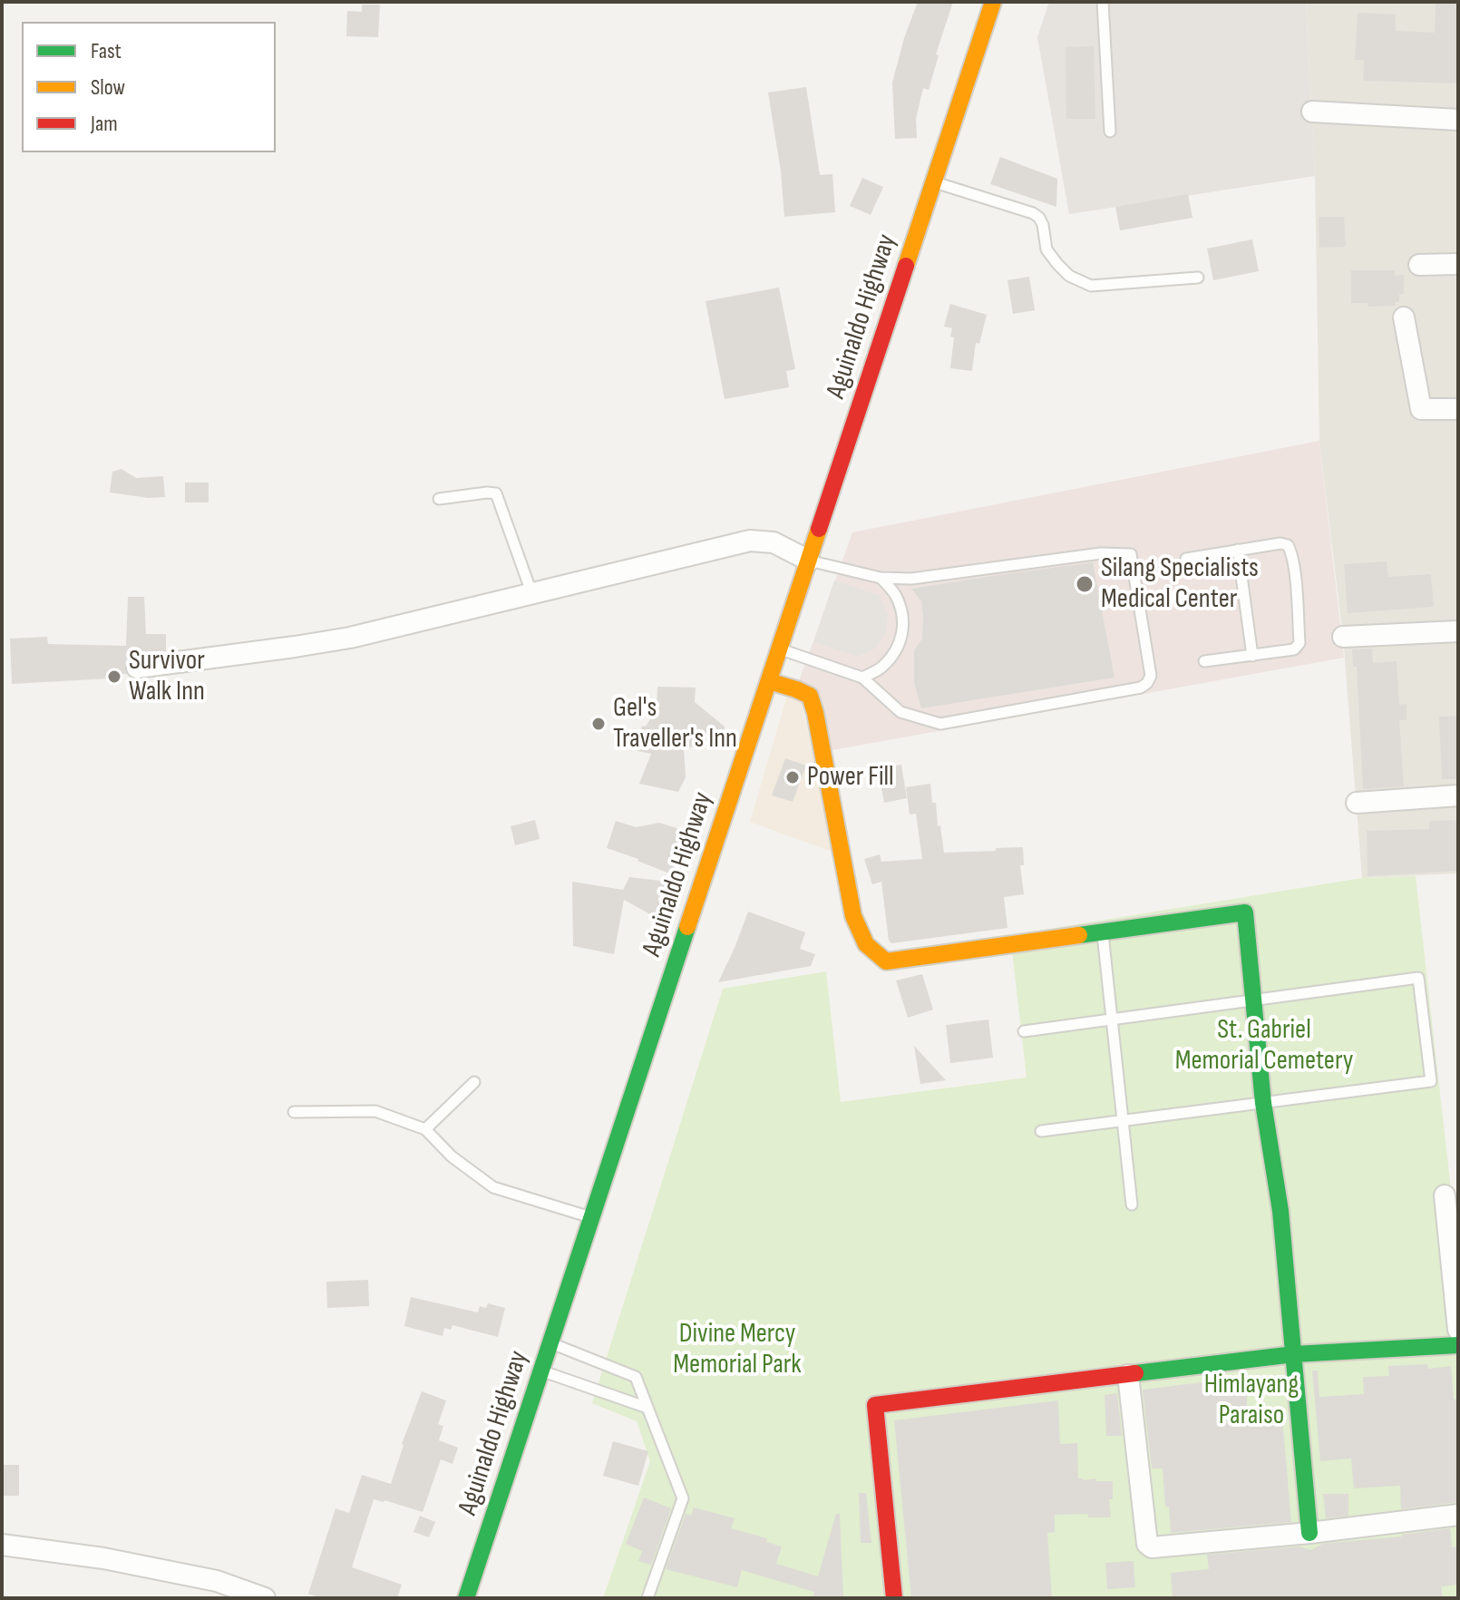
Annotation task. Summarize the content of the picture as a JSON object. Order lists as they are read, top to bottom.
{
  "streets": {
    "street": ["Aguinaldo Highway"]
  },
  "parks": ["St. Gabriel Memorial Cemetery", "Divine Mercy Memorial Park", "Himlayang Paraiso"],
  "places": [
    "Silang Specialists Medical Center",
    "Survivor Walk Inn",
    "Gel's Traveller's Inn",
    "Power Fill"
  ],
  "legend": ["Fast", "Slow", "Jam"]
}
